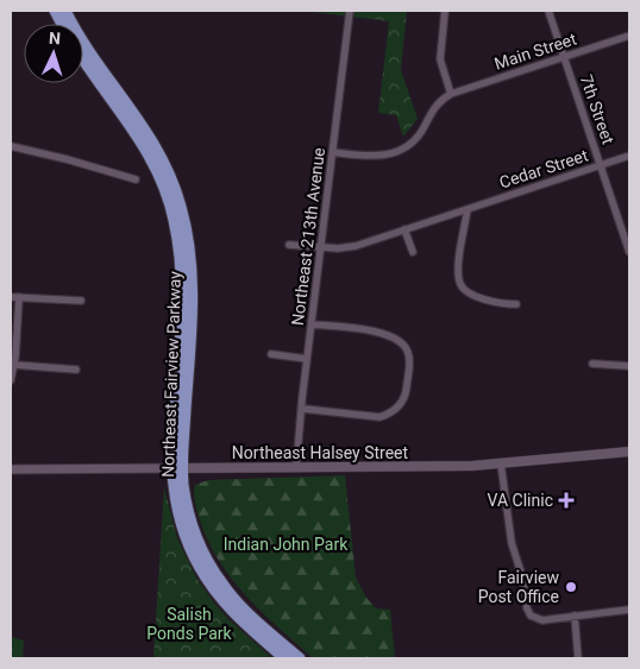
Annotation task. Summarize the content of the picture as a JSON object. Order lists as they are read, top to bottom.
{
  "streets": {
    "main road": ["Northeast Fairview Parkway", "Northeast Halsey Street"],
    "street": [
      "Main Street",
      "7th Street",
      "Cedar Street",
      "Northeast 213th Avenue"
    ]
  },
  "crossings": [
    ["Main Street", "7th Street"],
    ["7th Street", "Cedar Street"],
    ["Cedar Street", "Northeast 213th Avenue"],
    ["Northeast 213th Avenue", "Northeast Halsey Street"],
    ["Northeast Fairview Parkway", "Northeast Halsey Street"]
  ],
  "parks": ["Indian John Park", "Salish Ponds Park"],
  "places": {
    "health": ["VA Clinic"],
    "other": ["Fairview Post Office"]
  },
  "north": "top"
}
